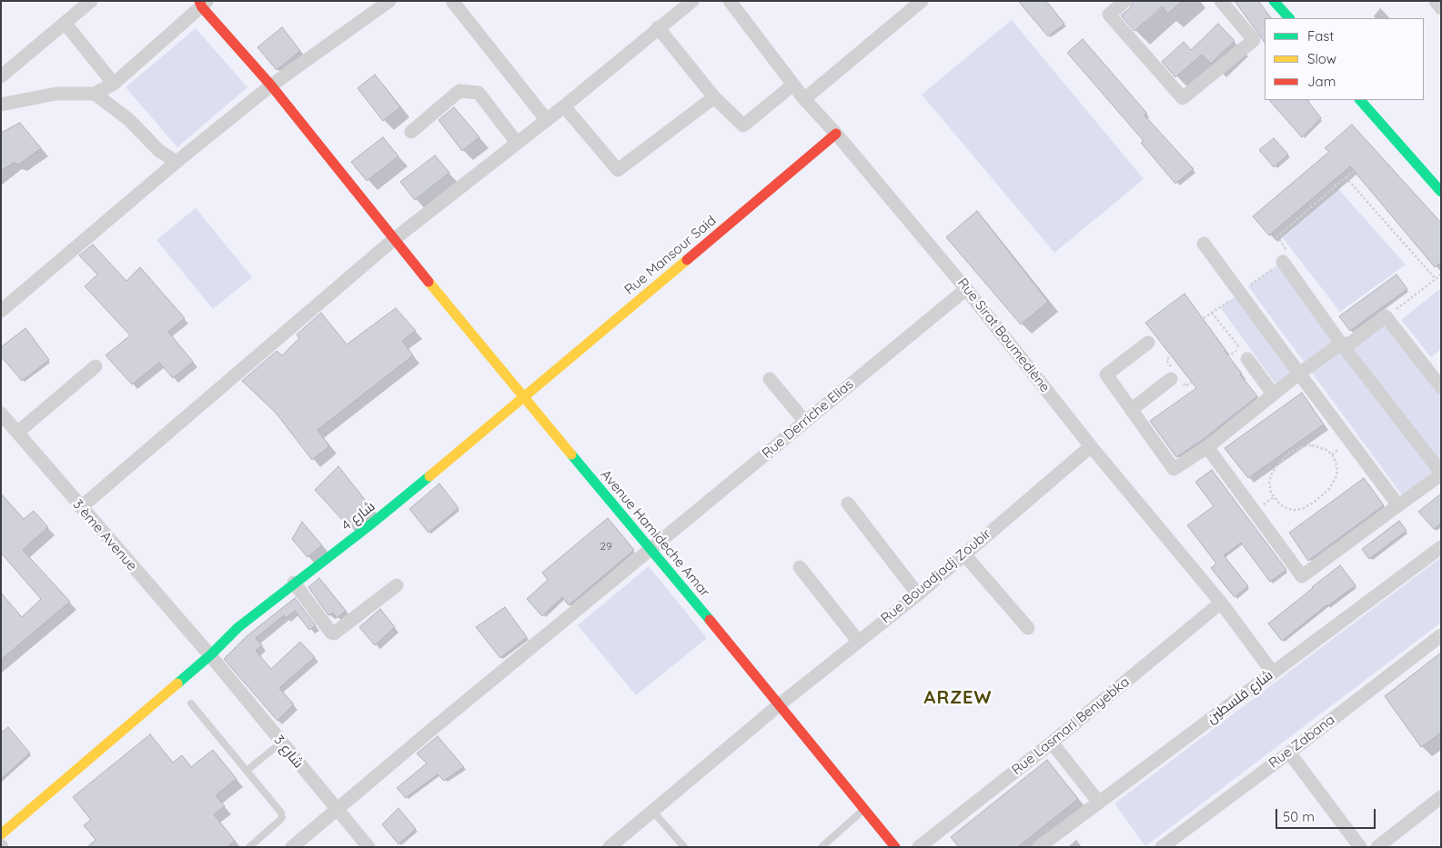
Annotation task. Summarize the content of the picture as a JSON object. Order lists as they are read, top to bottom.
{
  "streets": {
    "street": [
      "Rue Mansour Said",
      "Rue Sirat Boumediène",
      "Rue Derriche Elias",
      "شارع 4",
      "Avenue Hamideche Amar",
      "3 ème Avenue",
      "Rue Bouadjadj Zoubir",
      "شارع فلسطين",
      "Rue Lasmari Benyebka",
      "Rue Zabana",
      "شارع 3"
    ]
  },
  "crossings": [
    ["Rue Mansour Said", "Rue Sirat Boumediène"],
    ["Rue Mansour Said", "شارع 4"],
    ["Rue Mansour Said", "Avenue Hamideche Amar"],
    ["Rue Sirat Boumediène", "Rue Derriche Elias"],
    ["Rue Sirat Boumediène", "Rue Bouadjadj Zoubir"],
    ["Rue Sirat Boumediène", "شارع فلسطين"],
    ["Rue Sirat Boumediène", "Rue Lasmari Benyebka"],
    ["Rue Derriche Elias", "Avenue Hamideche Amar"],
    ["Rue Derriche Elias", "شارع 3"],
    ["شارع 4", "Avenue Hamideche Amar"],
    ["شارع 4", "3 ème Avenue"],
    ["شارع 4", "شارع 3"],
    ["Avenue Hamideche Amar", "Rue Bouadjadj Zoubir"],
    ["3 ème Avenue", "شارع 3"]
  ],
  "districts": ["ARZEW"],
  "house_numbers": ["29"],
  "legend": ["Fast", "Slow", "Jam"],
  "scale_bar": "50 m"
}
